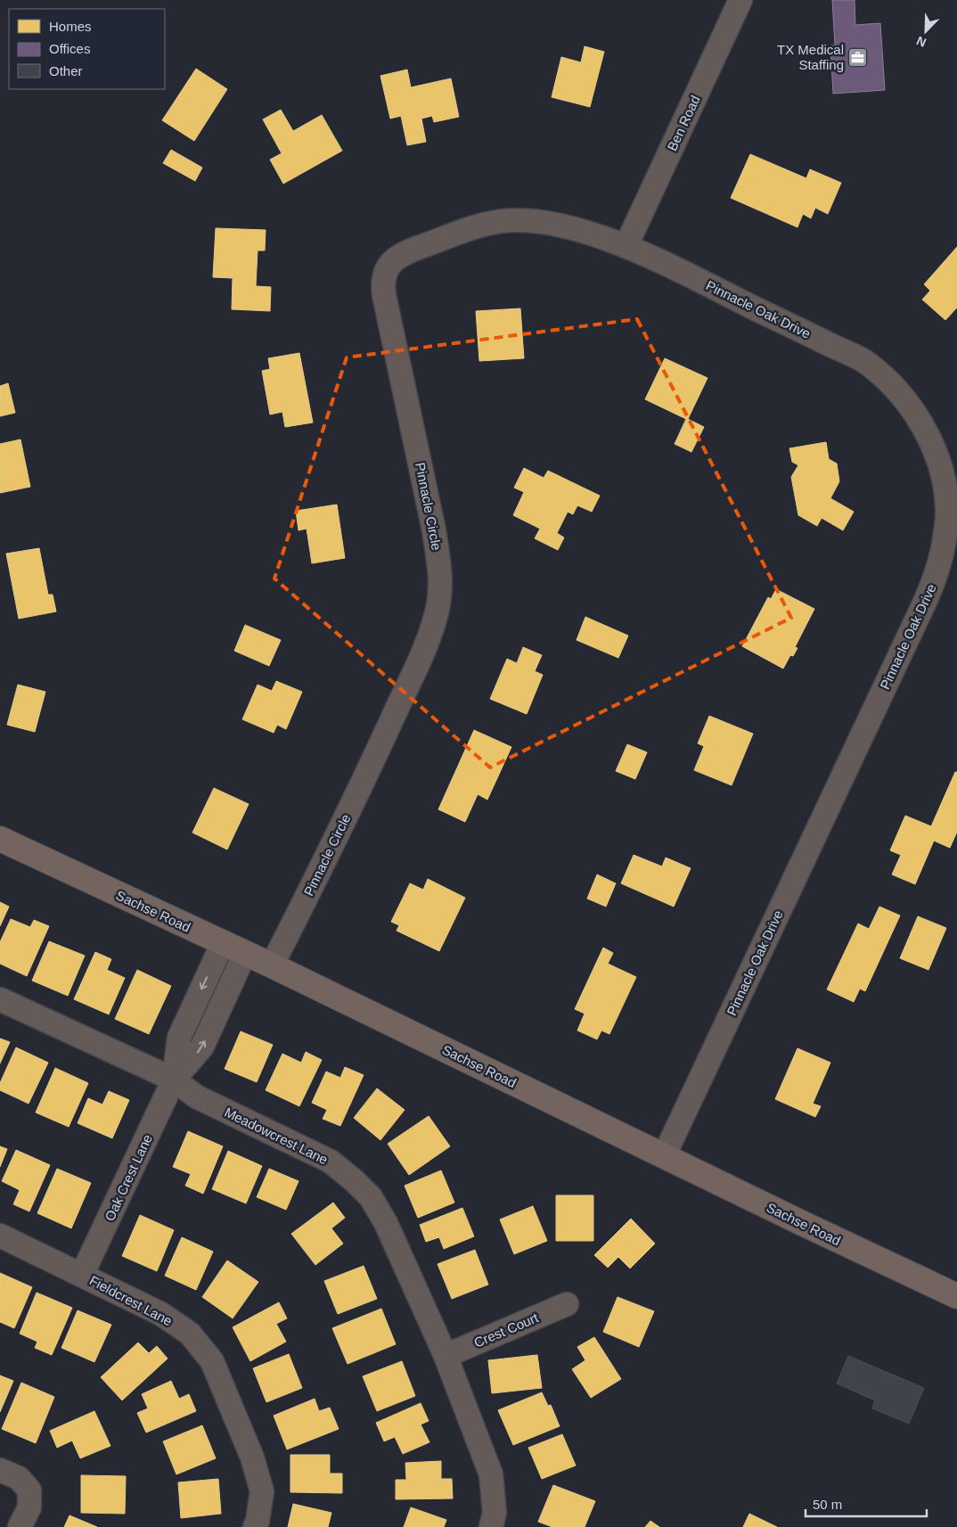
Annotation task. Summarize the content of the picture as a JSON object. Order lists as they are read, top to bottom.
{
  "streets": {
    "main road": ["Sachse Road"],
    "street": [
      "Ben Road",
      "Pinnacle Oak Drive",
      "Pinnacle Circle",
      "Meadowcrest Lane",
      "Oak Crest Lane",
      "Fieldcrest Lane",
      "Crest Court"
    ]
  },
  "crossings": [
    ["Ben Road", "Pinnacle Oak Drive"],
    ["Ben Road", "Pinnacle Circle"],
    ["Pinnacle Oak Drive", "Pinnacle Circle"],
    ["Pinnacle Oak Drive", "Sachse Road"],
    ["Pinnacle Circle", "Sachse Road"],
    ["Sachse Road", "Oak Crest Lane"],
    ["Meadowcrest Lane", "Oak Crest Lane"],
    ["Meadowcrest Lane", "Crest Court"],
    ["Oak Crest Lane", "Fieldcrest Lane"]
  ],
  "places": {
    "office": ["TX Medical Staffing"]
  },
  "legend": ["Homes", "Offices", "Other"],
  "scale_bar": "50 m",
  "north": "bottom left"
}
